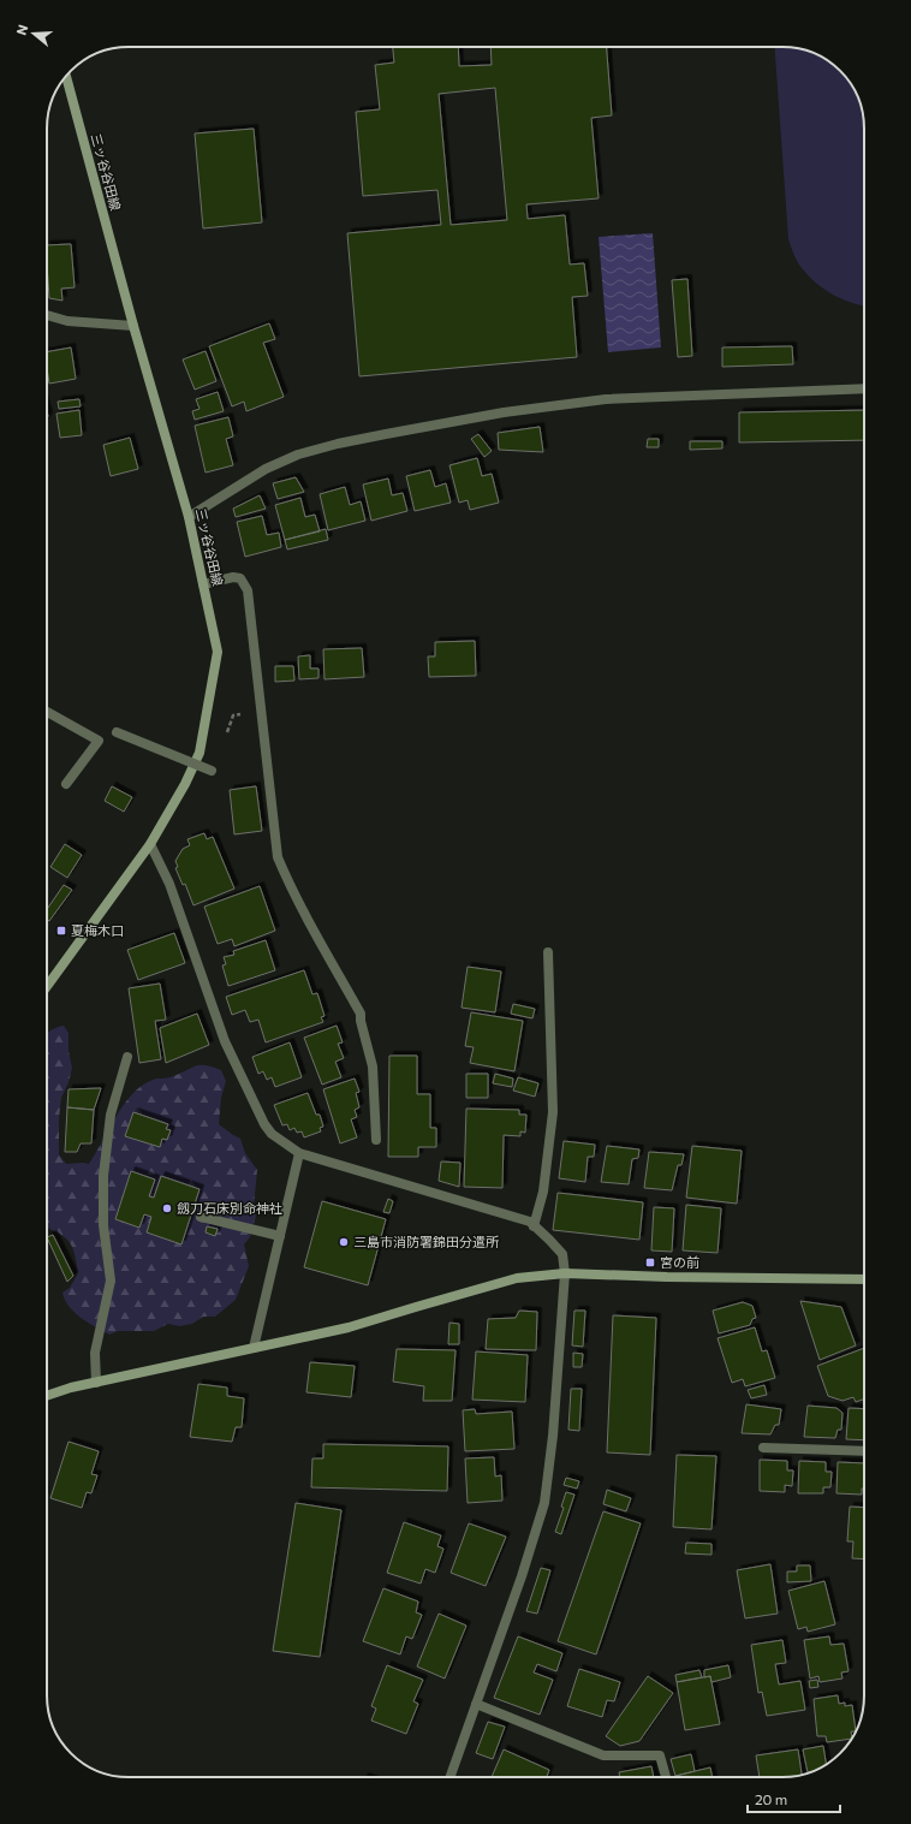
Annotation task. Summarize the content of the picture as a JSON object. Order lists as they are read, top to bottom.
{
  "streets": {
    "main road": ["三ッ谷谷田線"]
  },
  "places": {
    "transit": ["夏梅木口", "宮の前"],
    "other": ["劔刀石床別命神社", "三島市消防署錦田分遣所"]
  },
  "scale_bar": "20 m",
  "north": "left"
}
